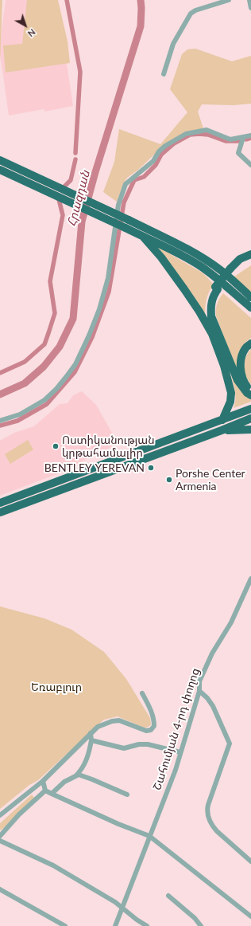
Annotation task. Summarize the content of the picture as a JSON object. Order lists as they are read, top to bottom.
{
  "streets": {
    "street": ["Շահումյան 4-րդ փողոց"]
  },
  "water": ["Հրազդան"],
  "parks": ["Եռաբլուր"],
  "places": ["Ոստիկանության կրթահամալիր", "BENTLEY YEREVAN", "Porshe Center Armenia"],
  "north": "bottom right"
}
